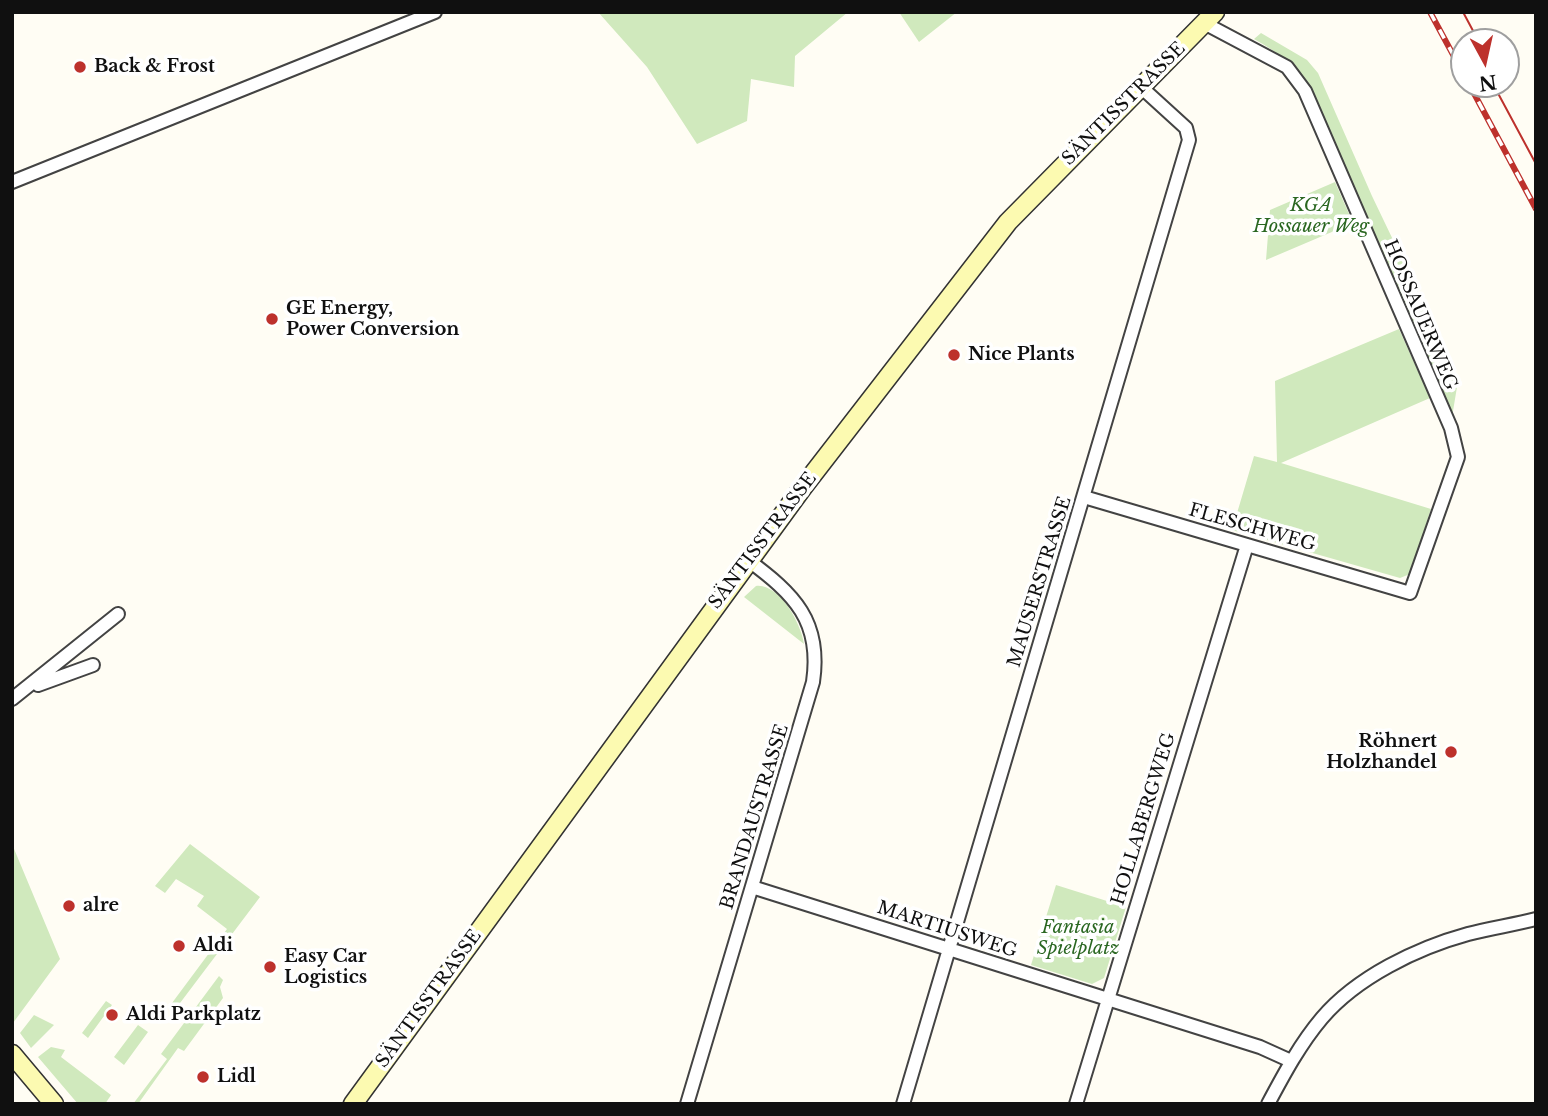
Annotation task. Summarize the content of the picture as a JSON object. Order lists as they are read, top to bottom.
{
  "streets": {
    "street": [
      "SÄNTISSTRASSE",
      "HOSSAUERWEG",
      "FLESCHWEG",
      "MAUSERSTRASSE",
      "BRANDAUSTRASSE",
      "HOLLABERGWEG",
      "MARTIUSWEG"
    ]
  },
  "crossings": [
    ["SÄNTISSTRASSE", "HOSSAUERWEG"],
    ["SÄNTISSTRASSE", "MAUSERSTRASSE"],
    ["SÄNTISSTRASSE", "BRANDAUSTRASSE"],
    ["HOSSAUERWEG", "FLESCHWEG"],
    ["FLESCHWEG", "MAUSERSTRASSE"],
    ["FLESCHWEG", "HOLLABERGWEG"],
    ["MAUSERSTRASSE", "MARTIUSWEG"],
    ["BRANDAUSTRASSE", "MARTIUSWEG"],
    ["HOLLABERGWEG", "MARTIUSWEG"]
  ],
  "parks": ["KGA Hossauer Weg", "Fantasia Spielplatz"],
  "places": [
    "Back & Frost",
    "GE Energy, Power Conversion",
    "Nice Plants",
    "Röhnert Holzhandel",
    "alre",
    "Aldi",
    "Easy Car Logistics",
    "Aldi Parkplatz",
    "Lidl"
  ],
  "north": "bottom"
}
